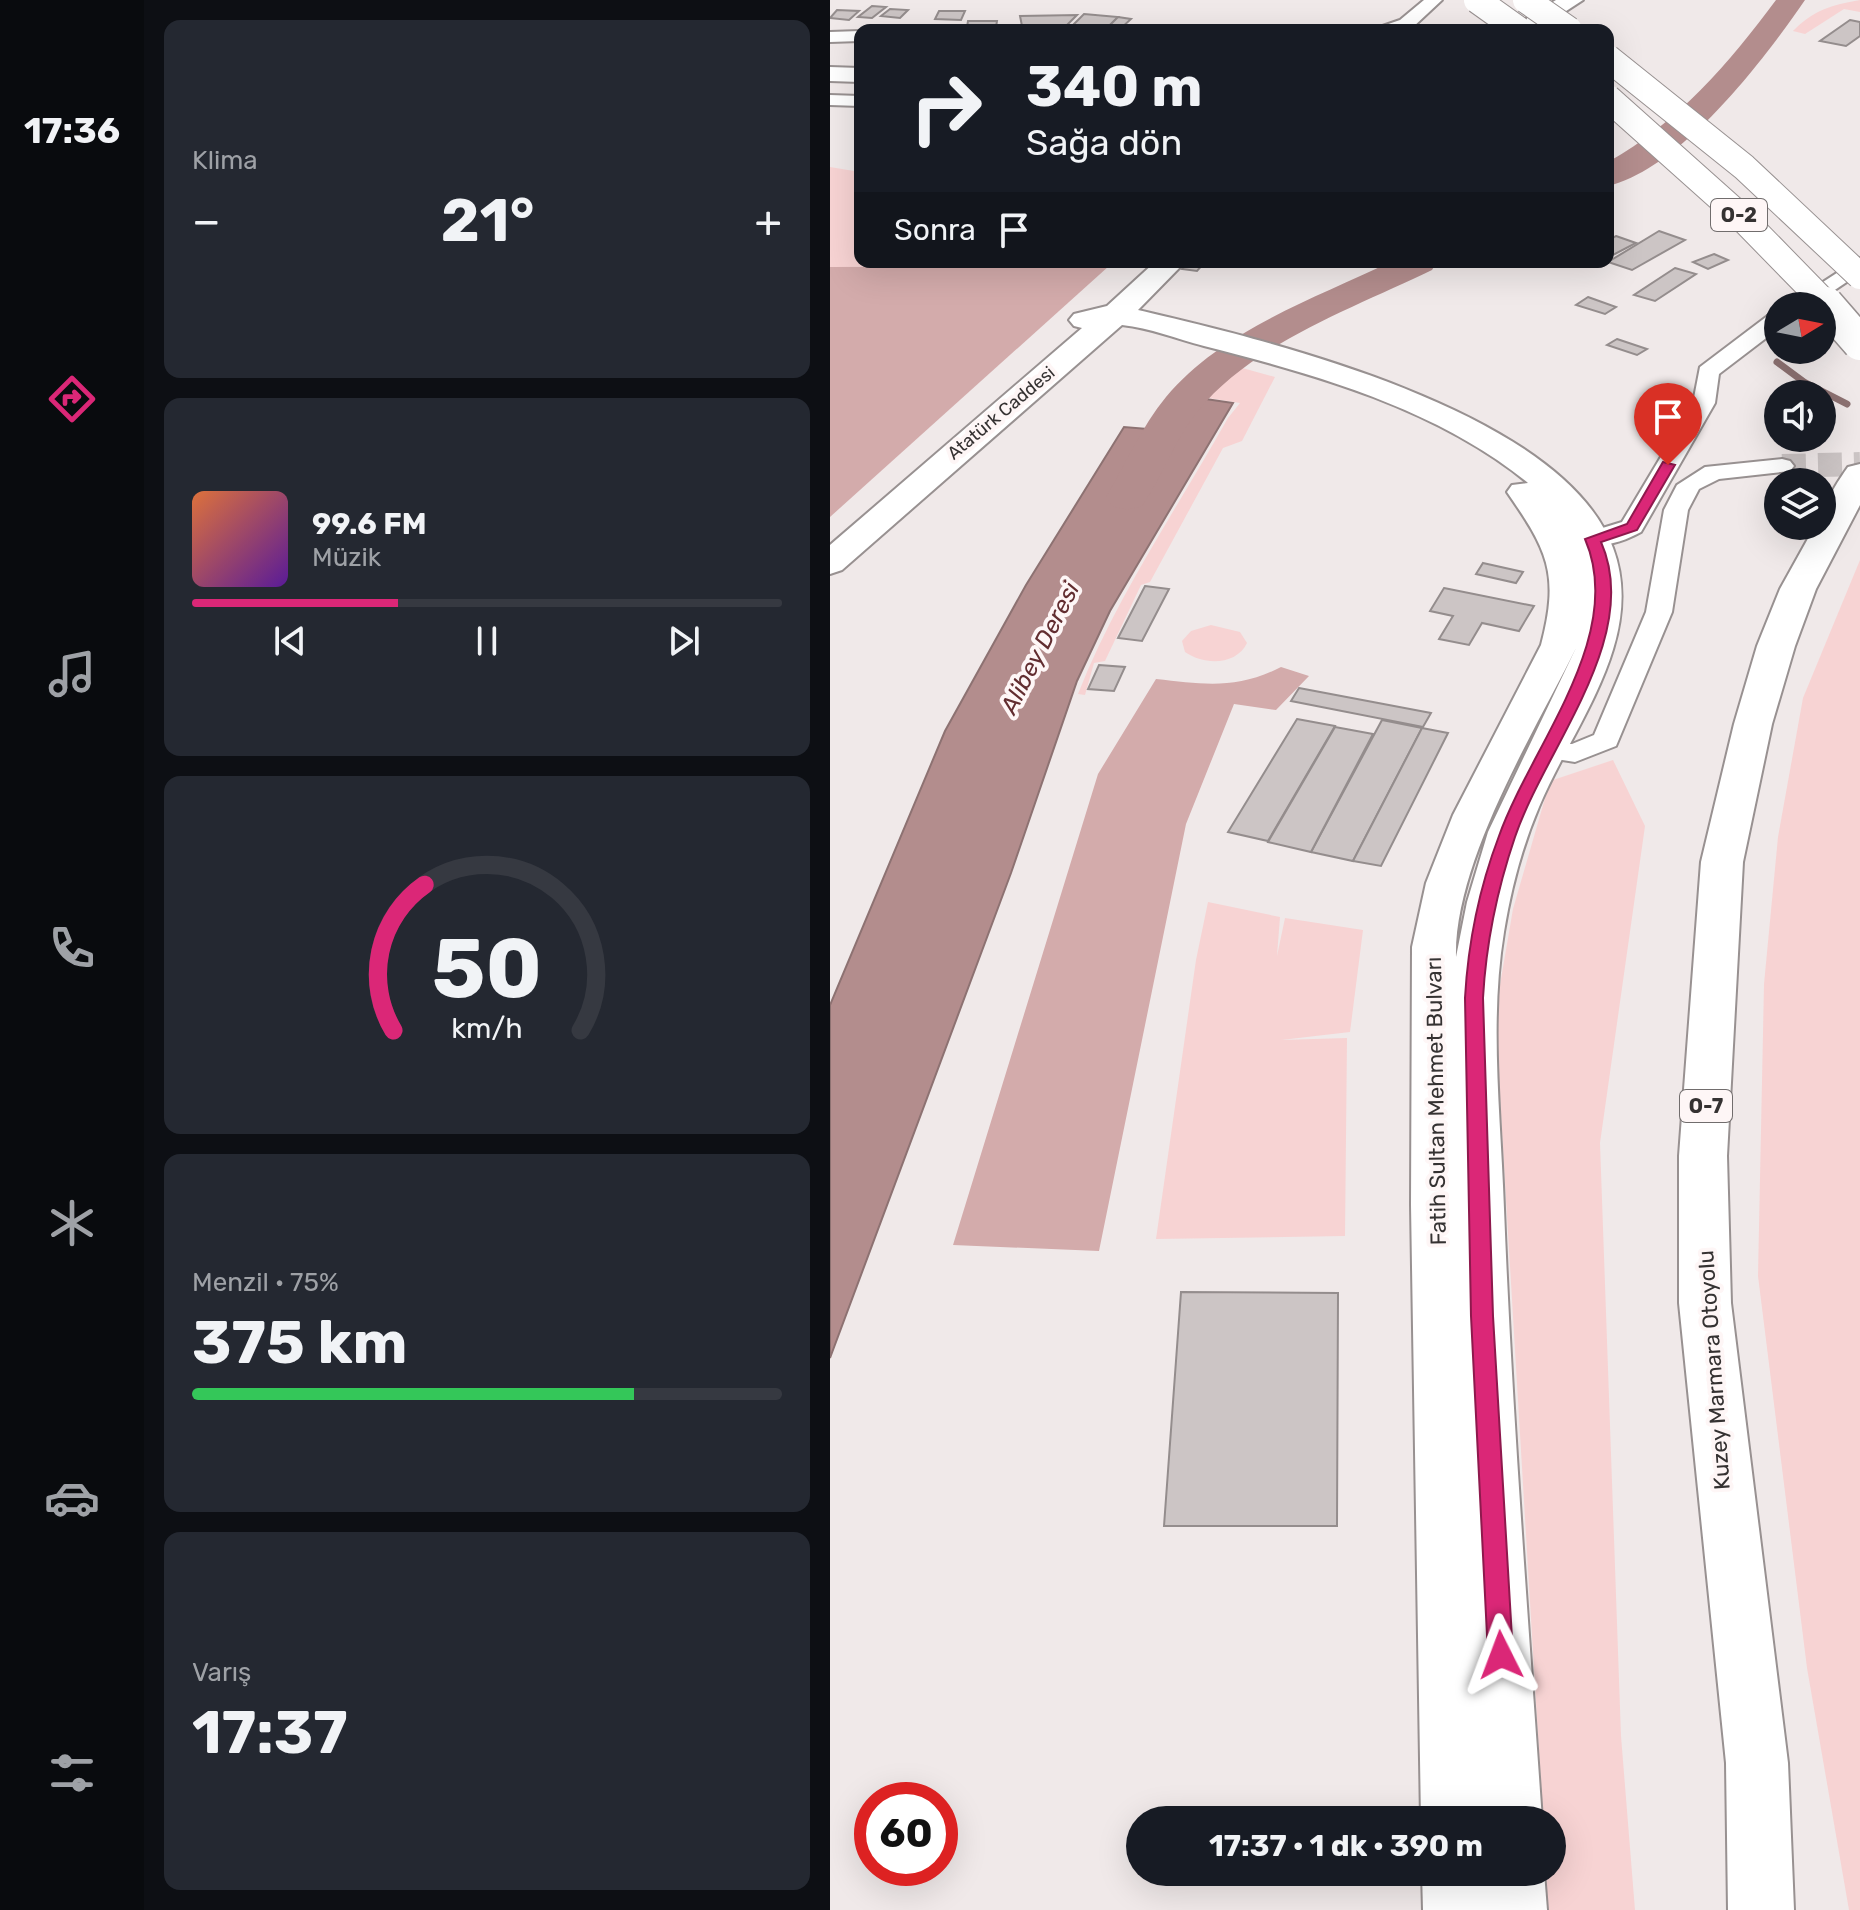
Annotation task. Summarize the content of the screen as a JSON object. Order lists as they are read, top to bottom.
{
  "streets": {
    "main road": [
      "O-2",
      "Atatürk Caddesi",
      "Fatih Sultan Mehmet Bulvarı",
      "O-7",
      "Kuzey Marmara Otoyolu"
    ]
  },
  "crossings": [
    ["Atatürk Caddesi", "Fatih Sultan Mehmet Bulvarı"]
  ],
  "water": ["Alibey Deresi"],
  "north": "right",
  "page": {
    "tabs": "17:36",
    "tile": [
      "Klima",
      ["Menzil · 75%", "375 km"],
      ["Varış", "17:37"]
    ],
    "turn": ["340 m", "Sağa dön"],
    "heat": ["−", "21°", "+"],
    "then": "Sonra",
    "song": ["99.6 FM", "Müzik"],
    "limit": "60",
    "trip": "17:37 · 1 dk · 390 m",
    "gauge": ["50", "km/h"]
  }
}
